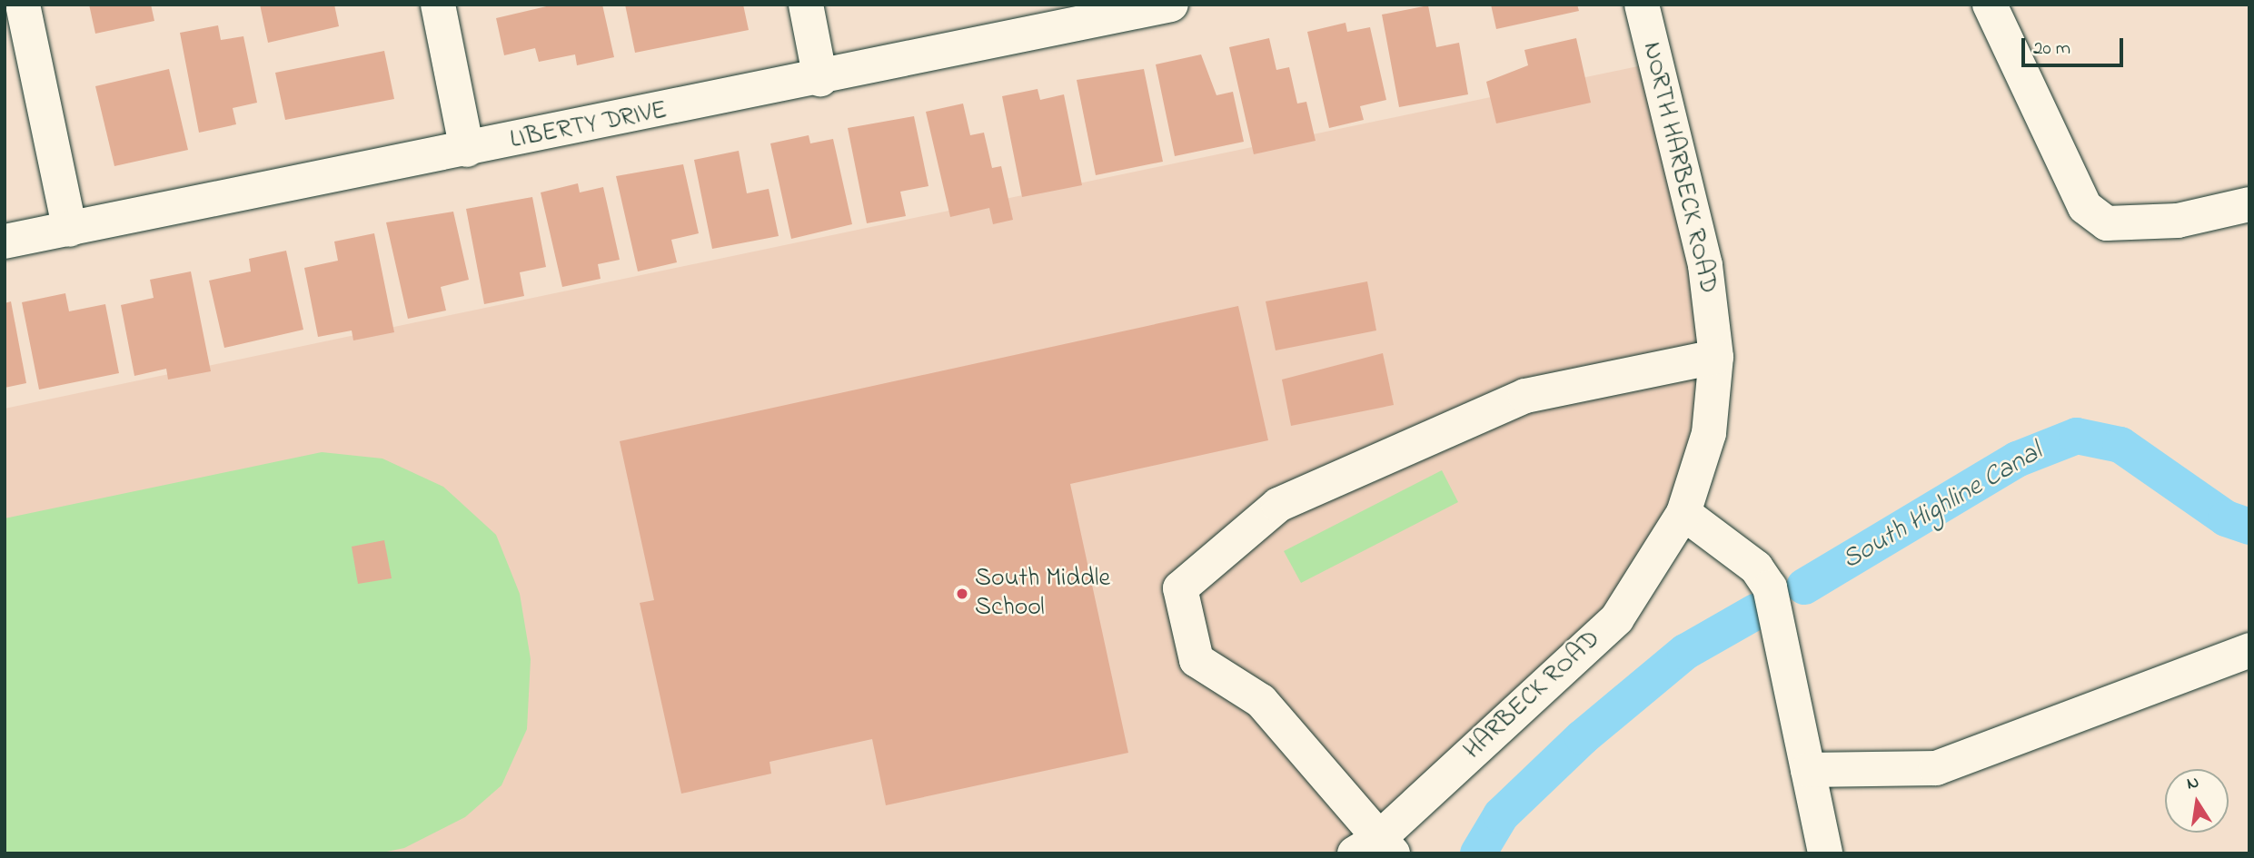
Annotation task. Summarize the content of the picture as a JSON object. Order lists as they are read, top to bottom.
{
  "streets": {
    "street": ["LIBERTY DRIVE", "NORTH HARBECK ROAD", "HARBECK ROAD"]
  },
  "crossings": [
    ["NORTH HARBECK ROAD", "HARBECK ROAD"]
  ],
  "water": ["South Highline Canal"],
  "places": ["South Middle School"],
  "scale_bar": "20 m",
  "north": "top"
}
